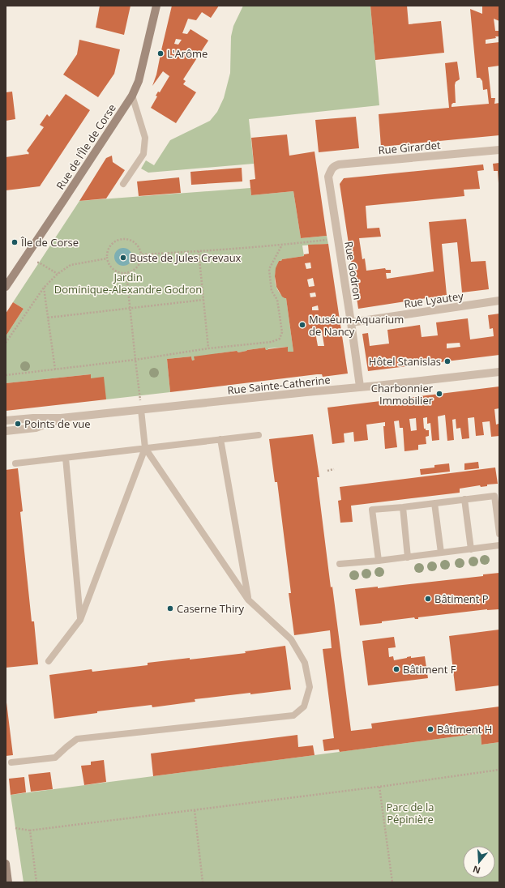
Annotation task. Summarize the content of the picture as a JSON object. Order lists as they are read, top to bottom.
{
  "streets": {
    "main road": ["Rue de l'Île de Corse"],
    "street": [
      "Rue Girardet",
      "Rue Godron",
      "Rue Lyautey",
      "Rue Sainte-Catherine"
    ]
  },
  "crossings": [
    ["Rue Girardet", "Rue Godron"],
    ["Rue Godron", "Rue Lyautey"],
    ["Rue Godron", "Rue Sainte-Catherine"]
  ],
  "parks": ["Jardin Dominique-Alexandre Godron", "Parc de la Pépinière"],
  "places": [
    "L'Arôme",
    "Île de Corse",
    "Buste de Jules Crevaux",
    "Muséum-Aquarium de Nancy",
    "Hôtel Stanislas",
    "Charbonnier Immobilier",
    "Points de vue",
    "Bâtiment P",
    "Caserne Thiry",
    "Bâtiment F",
    "Bâtiment H"
  ],
  "north": "bottom"
}
